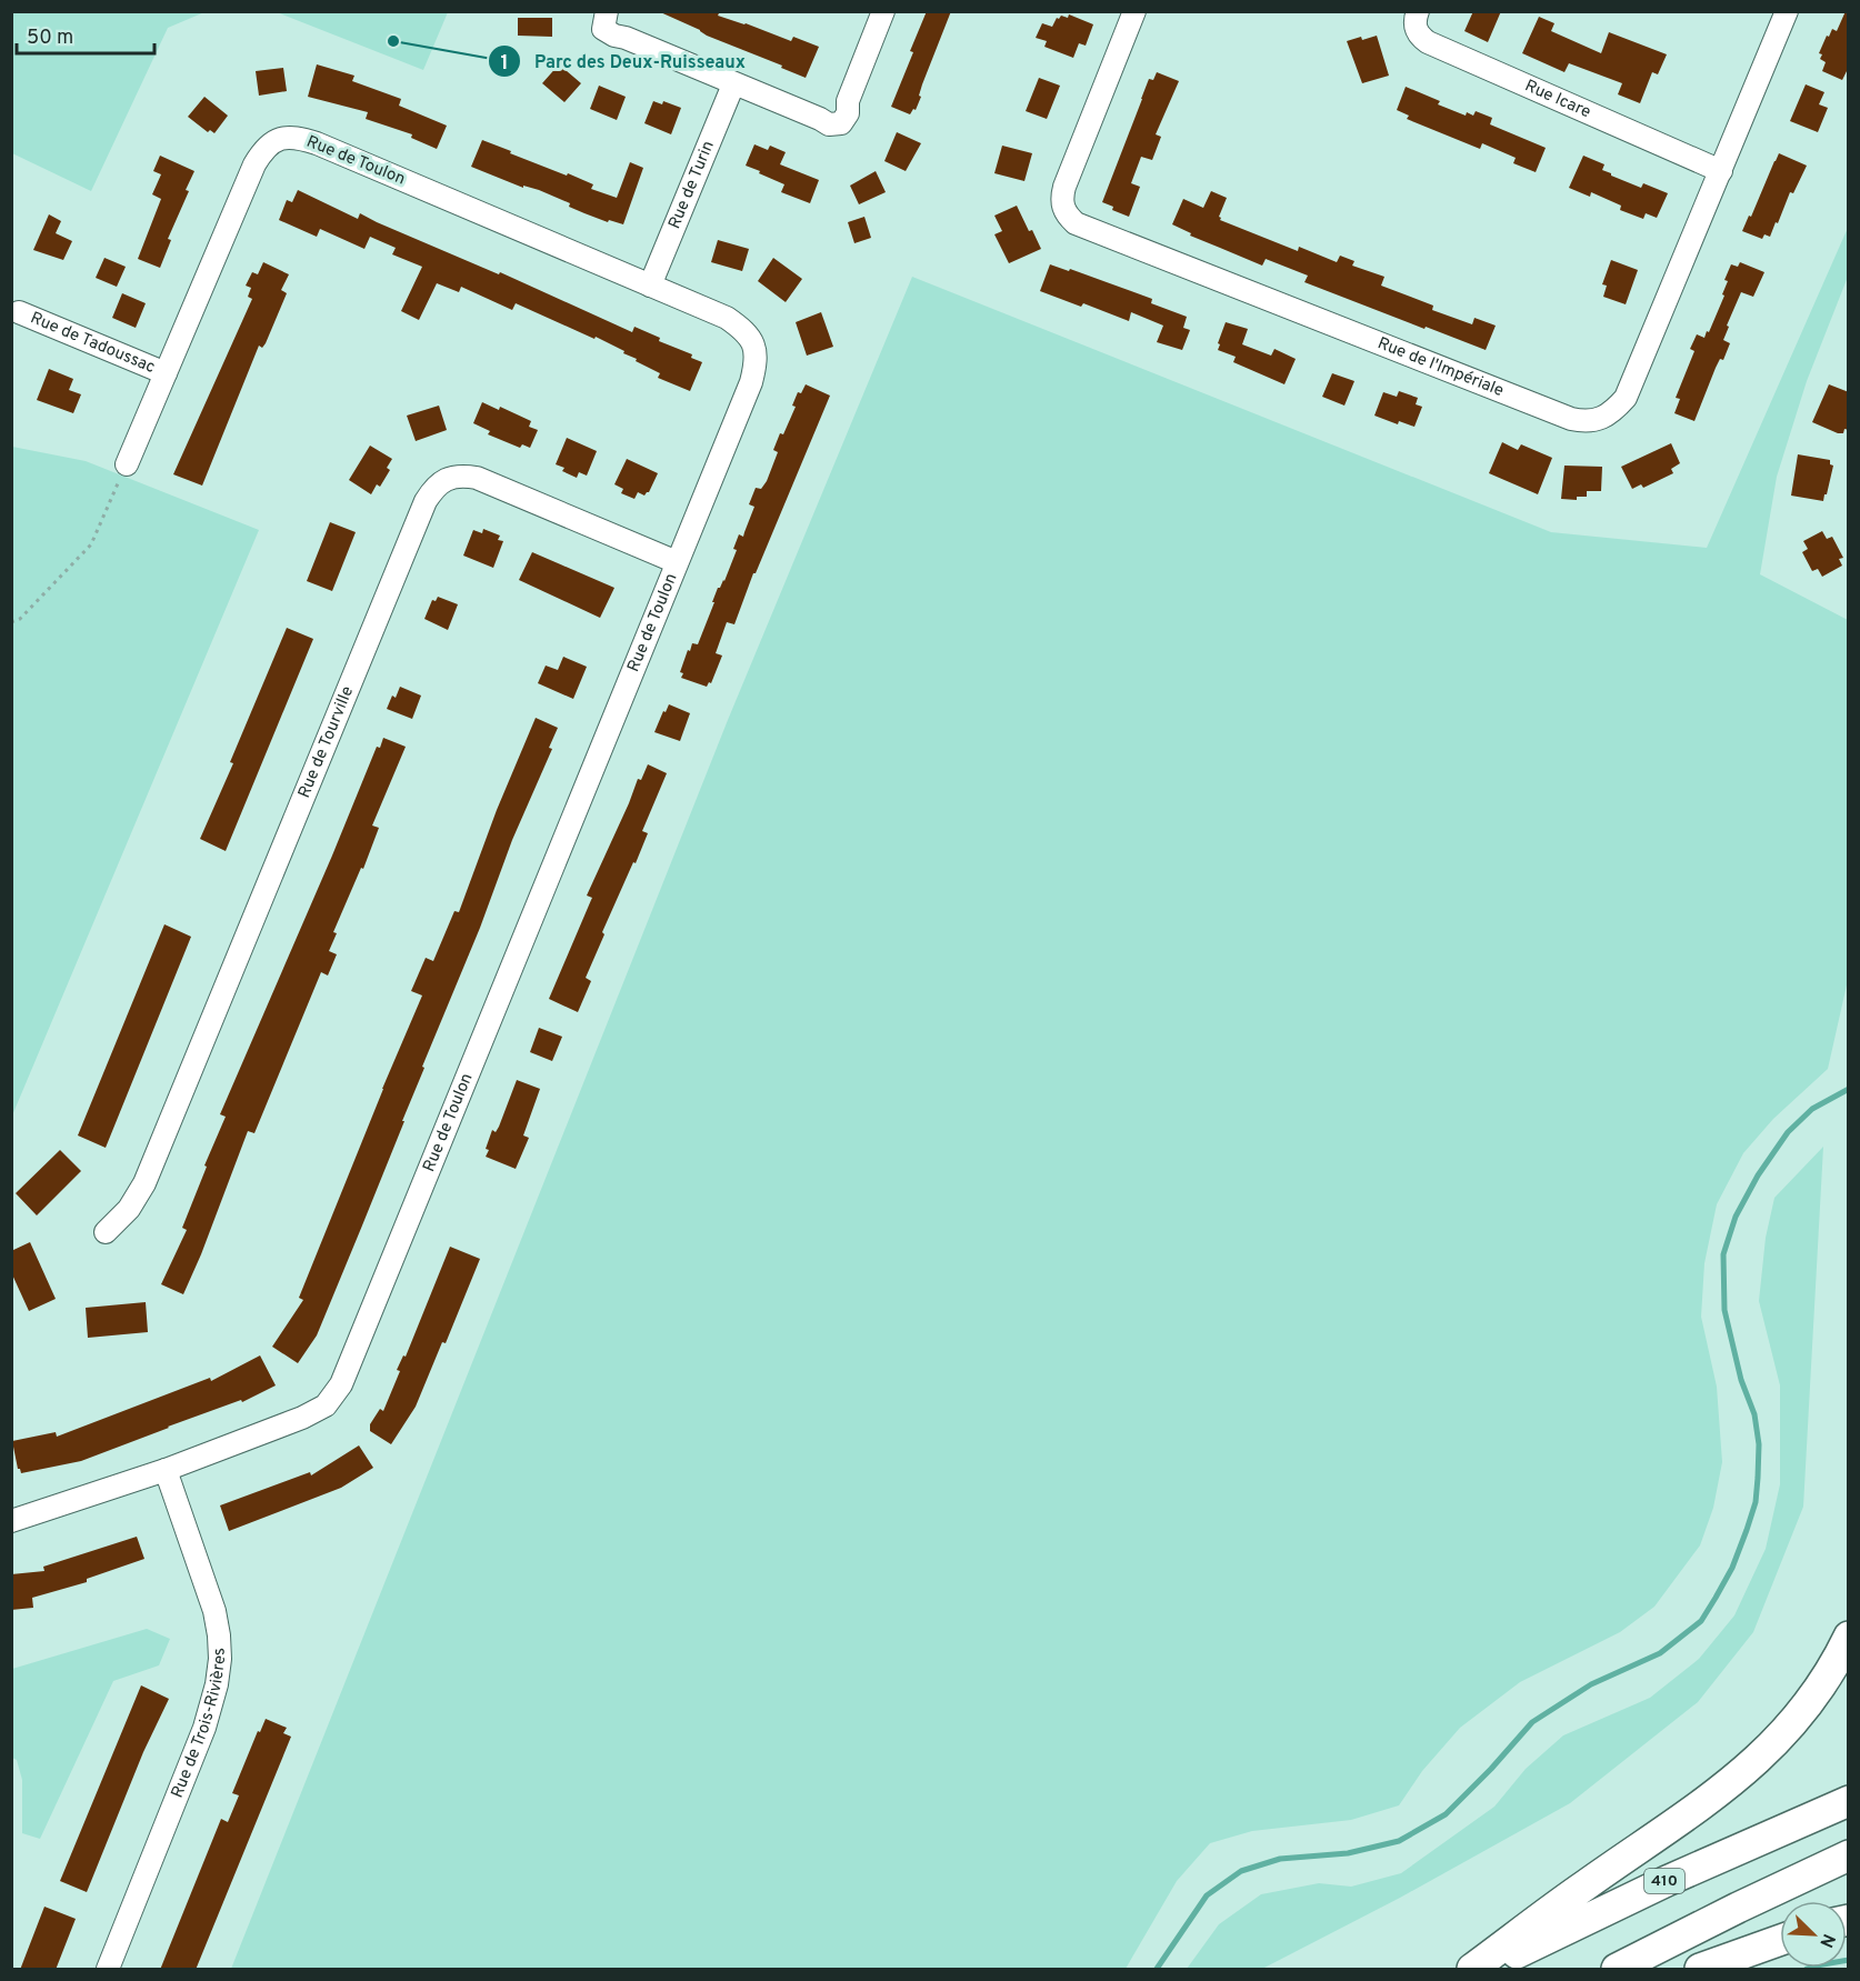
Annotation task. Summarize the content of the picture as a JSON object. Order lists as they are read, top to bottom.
{
  "streets": {
    "highway": ["410"],
    "street": [
      "Rue Icare",
      "Rue de Toulon",
      "Rue de Turin",
      "Rue de Tadoussac",
      "Rue de l'Impériale",
      "Rue de Tourville",
      "Rue de Trois-Rivières"
    ]
  },
  "crossings": [
    ["Rue Icare", "Rue de l'Impériale"],
    ["Rue de Toulon", "Rue de Turin"],
    ["Rue de Toulon", "Rue de Tadoussac"],
    ["Rue de Toulon", "Rue de Tourville"],
    ["Rue de Toulon", "Rue de Trois-Rivières"]
  ],
  "places": ["Parc des Deux-Ruisseaux"],
  "scale_bar": "50 m",
  "north": "bottom right"
}
